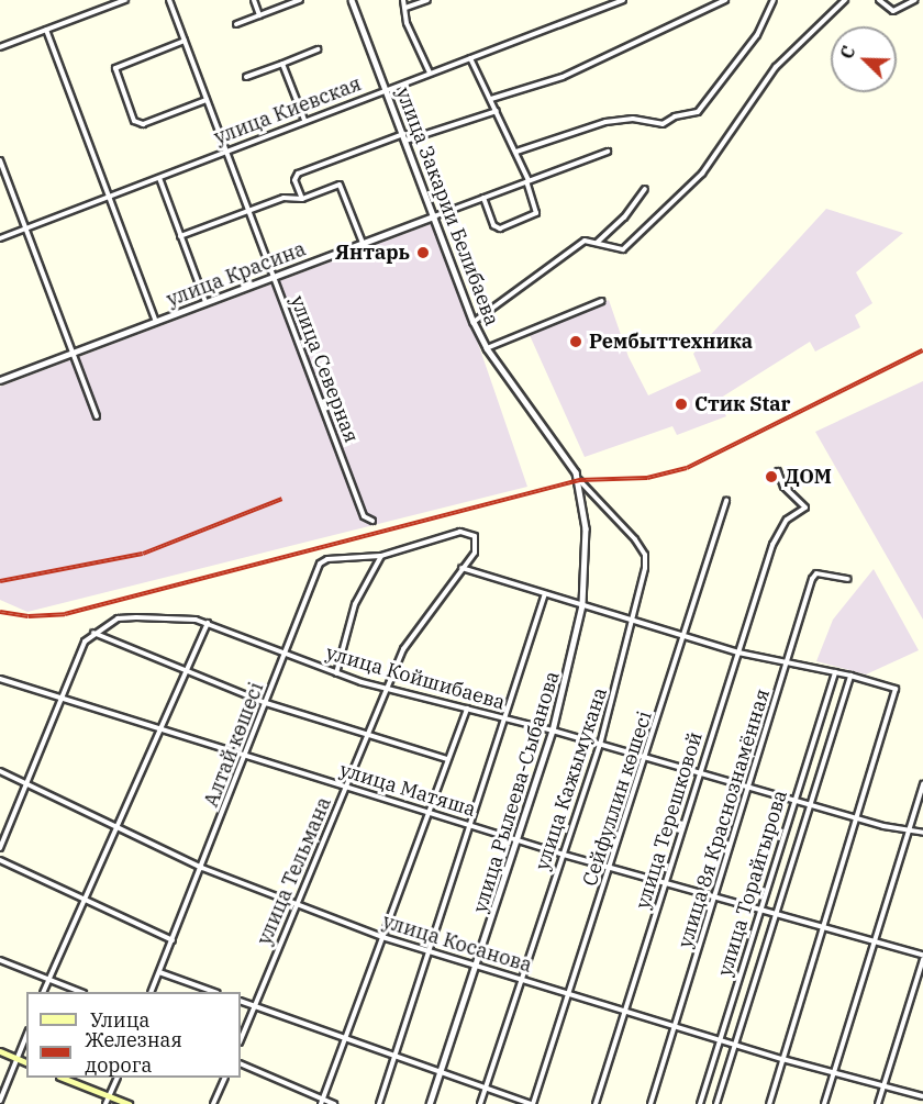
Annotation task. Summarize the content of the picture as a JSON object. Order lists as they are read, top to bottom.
{
  "streets": {
    "street": [
      "улица Киевская",
      "улица Закарии Белибаева",
      "улица Красина",
      "улица Северная",
      "улица Койшибаева",
      "Алтай көшесі",
      "улица Кажымукана",
      "улица Матяша",
      "улица Рылеева-Сыбанова",
      "Сейфуллин көшесі",
      "улица 8я Краснознамённая",
      "улица Терешковой",
      "улица Тельмана",
      "улица Торайгырова",
      "улица Косанова"
    ]
  },
  "crossings": [
    ["улица Киевская", "улица Закарии Белибаева"],
    ["улица Киевская", "улица Северная"],
    ["улица Закарии Белибаева", "улица Красина"],
    ["улица Закарии Белибаева", "улица Кажымукана"],
    ["улица Закарии Белибаева", "улица Рылеева-Сыбанова"],
    ["улица Красина", "улица Северная"],
    ["улица Койшибаева", "Алтай көшесі"],
    ["улица Койшибаева", "улица Кажымукана"],
    ["улица Койшибаева", "улица Рылеева-Сыбанова"],
    ["улица Койшибаева", "Сейфуллин көшесі"],
    ["улица Койшибаева", "улица 8я Краснознамённая"],
    ["улица Койшибаева", "улица Терешковой"],
    ["улица Койшибаева", "улица Тельмана"],
    ["улица Койшибаева", "улица Торайгырова"],
    ["Алтай көшесі", "улица Матяша"],
    ["Алтай көшесі", "улица Тельмана"],
    ["Алтай көшесі", "улица Косанова"],
    ["улица Кажымукана", "улица Матяша"],
    ["улица Кажымукана", "улица Рылеева-Сыбанова"],
    ["улица Кажымукана", "улица Косанова"],
    ["улица Матяша", "улица Рылеева-Сыбанова"],
    ["улица Матяша", "Сейфуллин көшесі"],
    ["улица Матяша", "улица 8я Краснознамённая"],
    ["улица Матяша", "улица Терешковой"],
    ["улица Матяша", "улица Тельмана"],
    ["улица Матяша", "улица Торайгырова"],
    ["улица Рылеева-Сыбанова", "улица Косанова"],
    ["Сейфуллин көшесі", "улица Косанова"],
    ["улица 8я Краснознамённая", "улица Косанова"],
    ["улица Терешковой", "улица Косанова"],
    ["улица Тельмана", "улица Косанова"],
    ["улица Торайгырова", "улица Косанова"]
  ],
  "places": [
    "Янтарь",
    "Рембыттехника",
    "Стик Star",
    "ДОМ"
  ],
  "legend": ["Улица", "Железная дорога"],
  "north": "top left"
}
